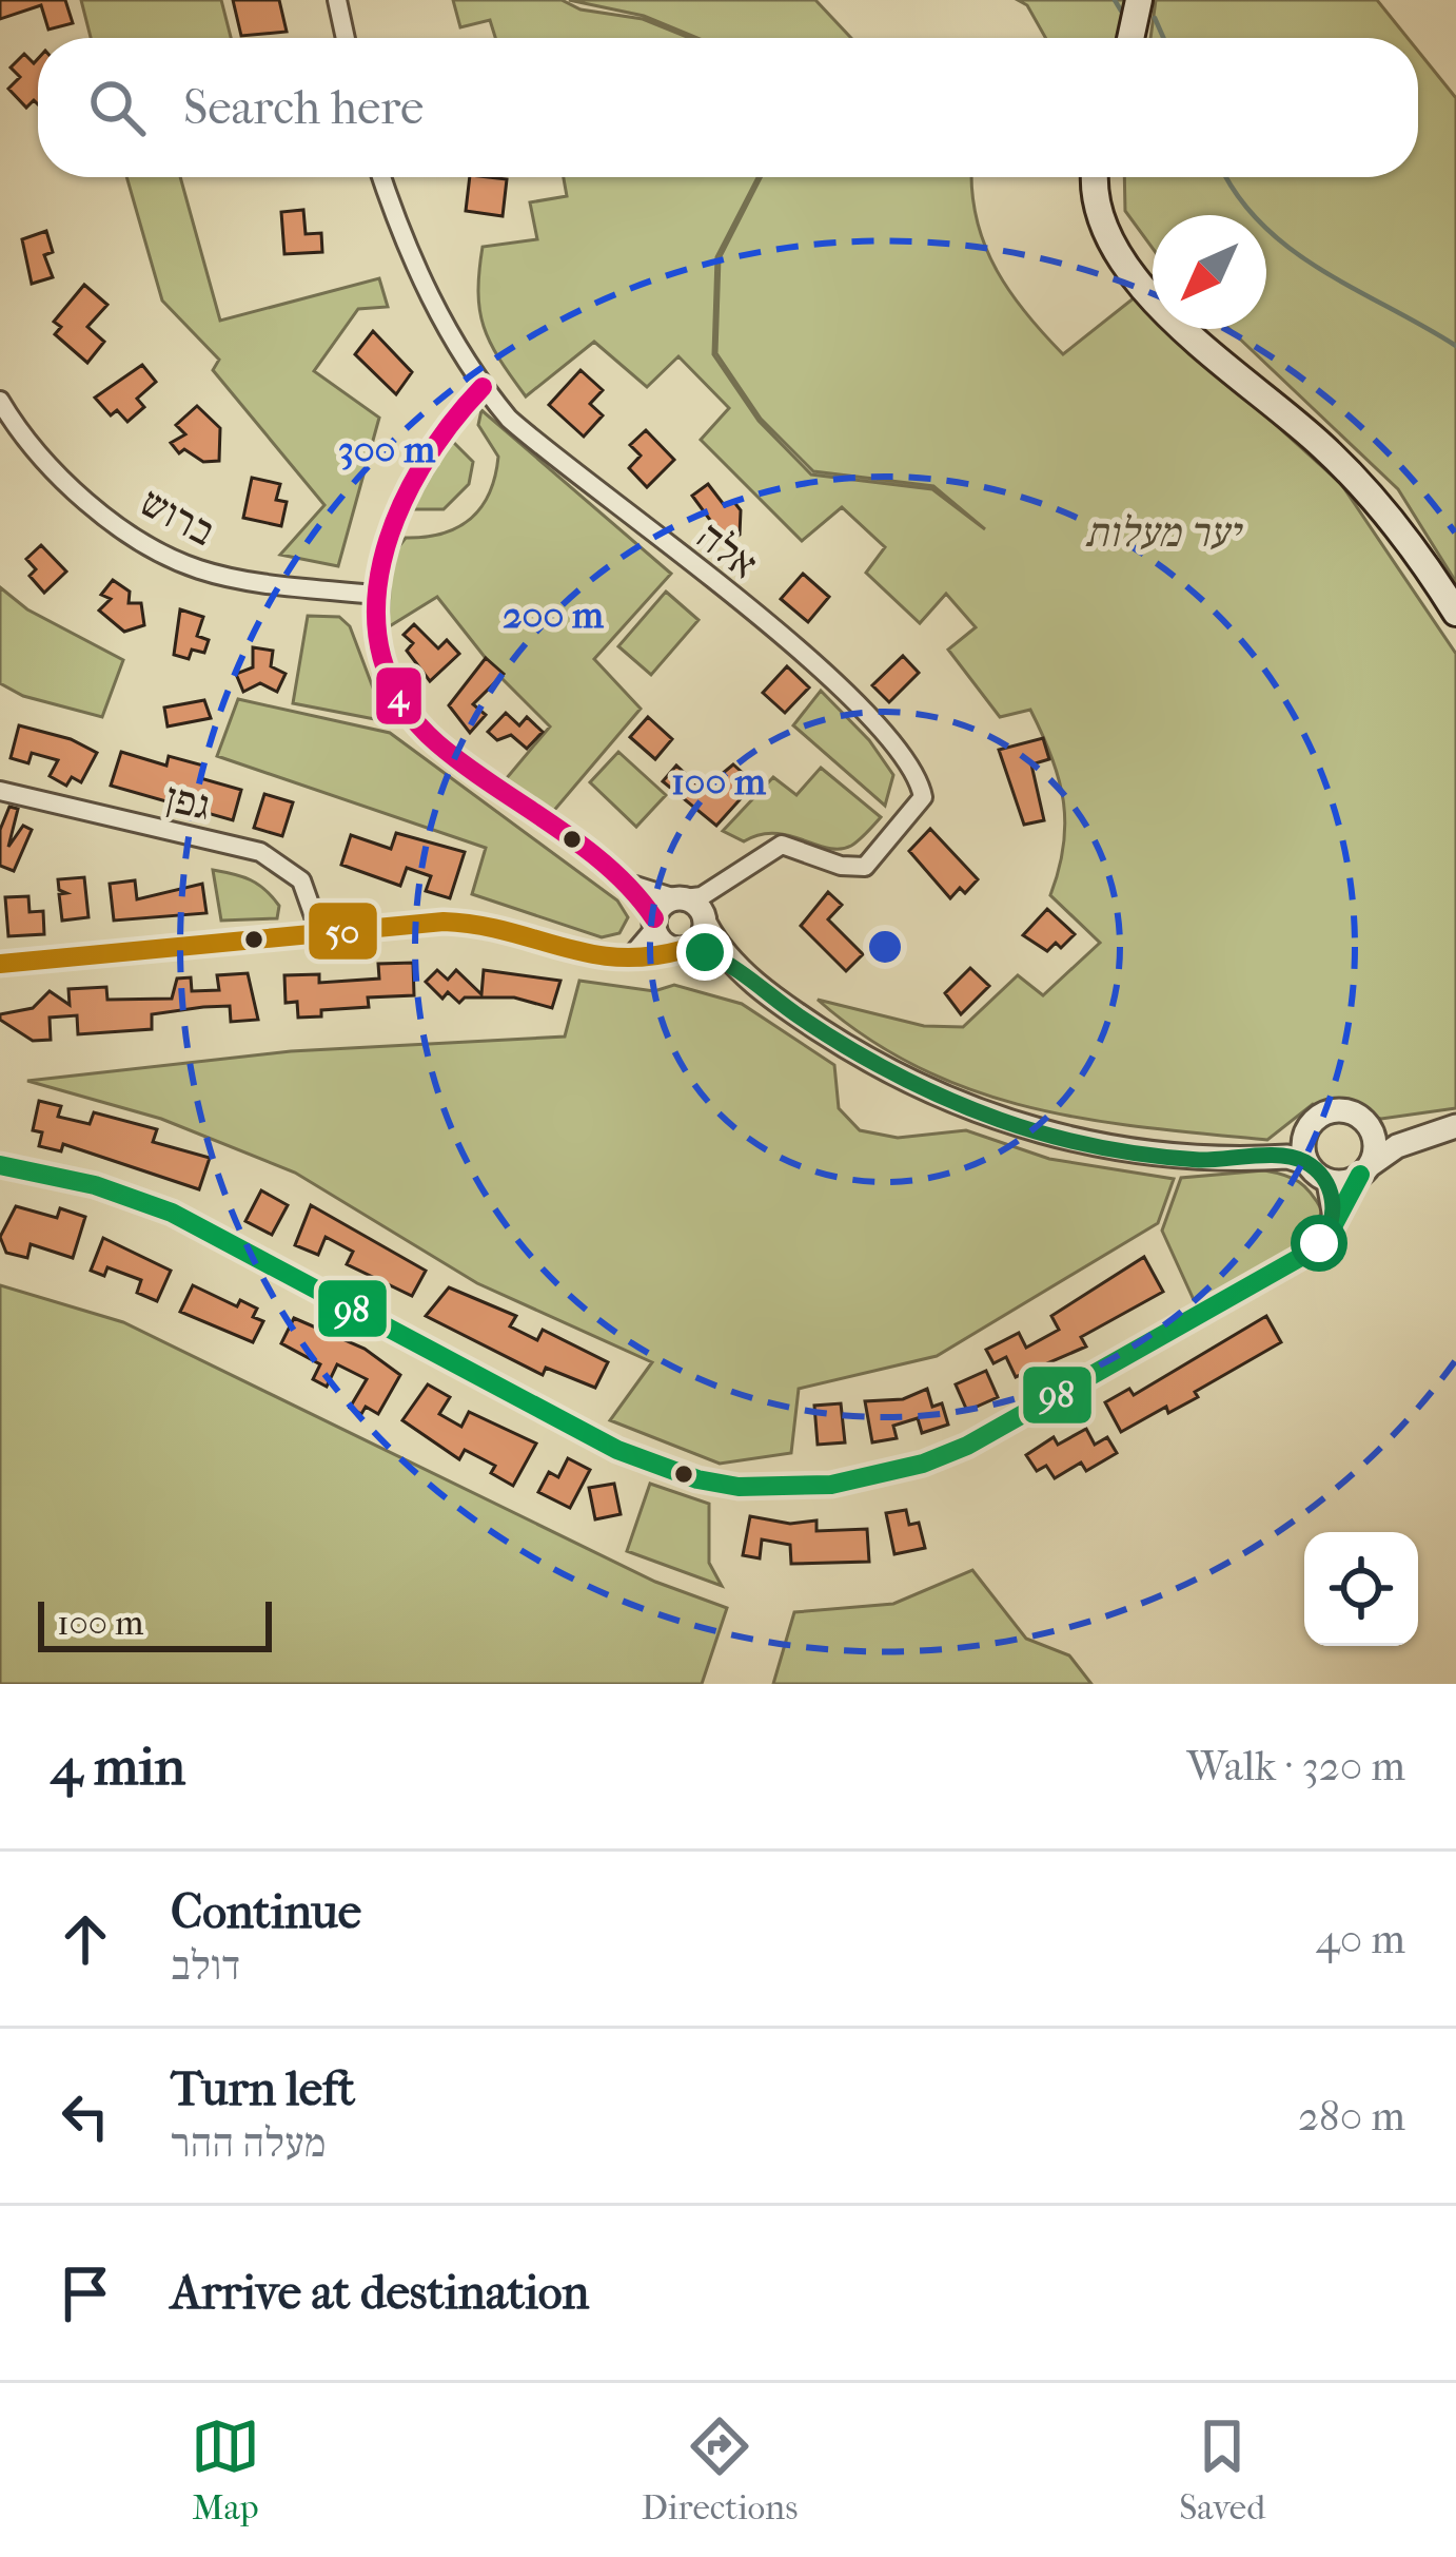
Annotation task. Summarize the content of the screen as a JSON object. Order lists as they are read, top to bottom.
{
  "streets": {
    "street": ["ברוש", "אלה", "גפן"]
  },
  "parks": ["יער מעלות"],
  "lines": ["transit line 4", "transit line 50", "transit line 98"],
  "scale_bar": "100 m",
  "north": "bottom left",
  "page": {
    "search": "Search here",
    "scale": "100 m",
    "heading": ["4 min", "Walk · 320 m"],
    "list": [
      ["Continue", "דולב", "40 m"],
      ["Turn left", "מעלה ההר", "280 m"],
      "Arrive at destination"
    ],
    "nav": ["Map", "Directions", "Saved"]
  },
  "rings": ["300 m", "200 m", "100 m"]
}
